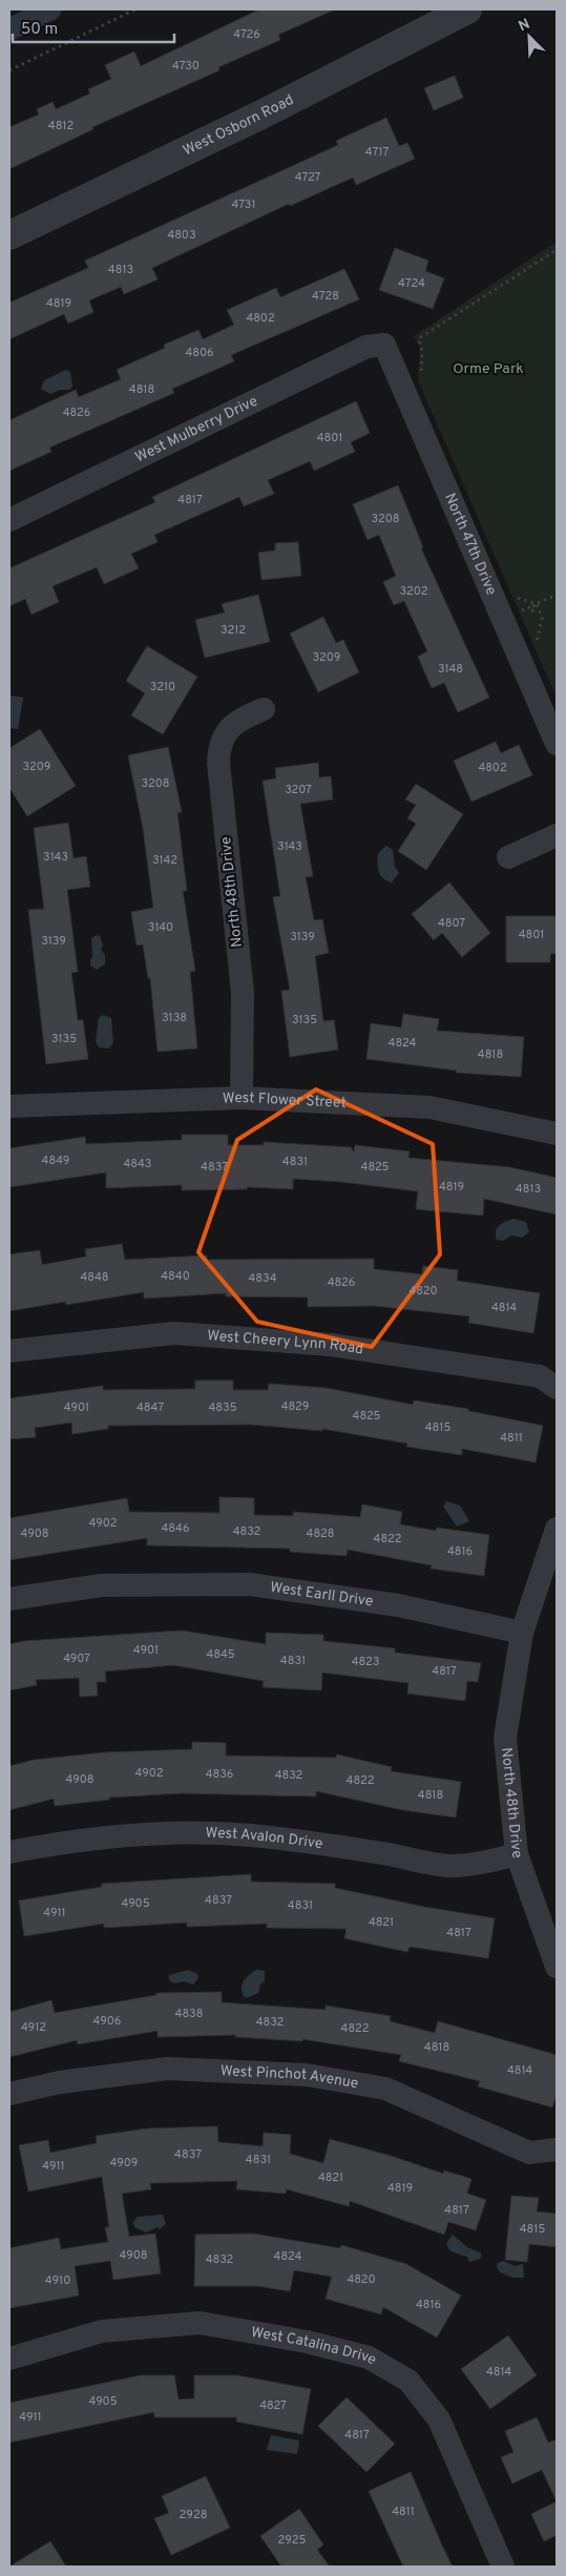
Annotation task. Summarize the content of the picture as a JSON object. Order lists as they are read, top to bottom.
{
  "streets": {
    "street": [
      "West Osborn Road",
      "West Mulberry Drive",
      "North 47th Drive",
      "North 48th Drive",
      "West Flower Street",
      "West Cheery Lynn Road",
      "West Earll Drive",
      "West Avalon Drive",
      "West Pinchot Avenue",
      "West Catalina Drive"
    ]
  },
  "crossings": [
    ["West Mulberry Drive", "North 47th Drive"],
    ["North 48th Drive", "West Flower Street"],
    ["North 48th Drive", "West Earll Drive"],
    ["North 48th Drive", "West Avalon Drive"]
  ],
  "parks": ["Orme Park"],
  "house_numbers": [
    "4726",
    "4730",
    "4812",
    "4717",
    "4727",
    "4731",
    "4803",
    "4813",
    "4724",
    "4728",
    "4819",
    "4802",
    "4806",
    "4818",
    "4826",
    "4801",
    "4817",
    "3208",
    "3202",
    "3212",
    "3209",
    "3148",
    "3210",
    "3209",
    "4802",
    "3208",
    "3207",
    "3143",
    "3143",
    "3142",
    "4807",
    "3140",
    "4801",
    "3139",
    "3139",
    "3138",
    "3135",
    "3135",
    "4824",
    "4818",
    "4849",
    "4831",
    "4843",
    "4837",
    "4825",
    "4819",
    "4813",
    "4840",
    "4848",
    "4834",
    "4826",
    "4820",
    "4814",
    "4829",
    "4901",
    "4847",
    "4835",
    "4825",
    "4815",
    "4811",
    "4902",
    "4846",
    "4832",
    "4908",
    "4828",
    "4822",
    "4816",
    "4901",
    "4845",
    "4907",
    "4831",
    "4823",
    "4817",
    "4902",
    "4836",
    "4832",
    "4908",
    "4822",
    "4818",
    "4837",
    "4905",
    "4831",
    "4911",
    "4821",
    "4817",
    "4838",
    "4906",
    "4832",
    "4912",
    "4822",
    "4818",
    "4814",
    "4837",
    "4831",
    "4909",
    "4911",
    "4821",
    "4819",
    "4817",
    "4815",
    "4908",
    "4824",
    "4832",
    "4820",
    "4910",
    "4816",
    "4814",
    "4905",
    "4827",
    "4911",
    "4817",
    "4811",
    "2928",
    "2925"
  ],
  "scale_bar": "50 m",
  "north": "top left"
}
